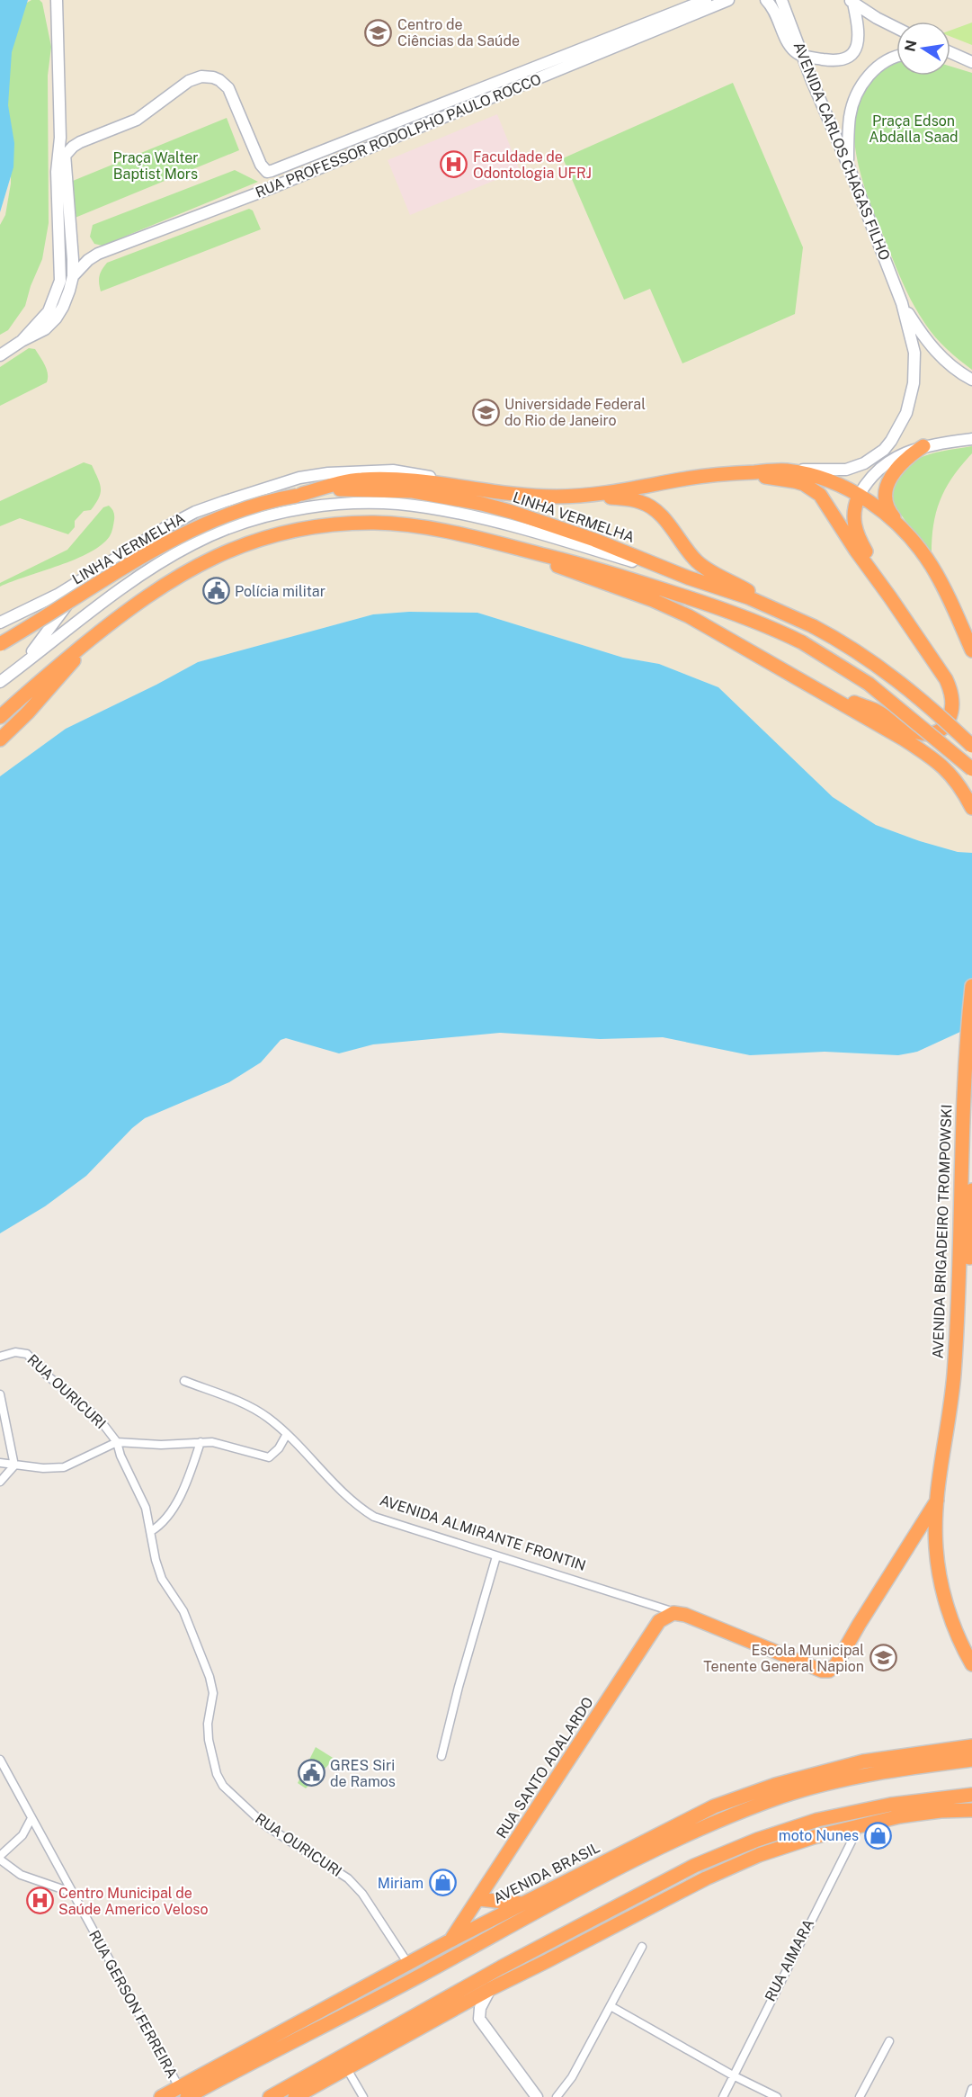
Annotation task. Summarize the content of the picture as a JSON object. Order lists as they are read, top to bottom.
{
  "streets": {
    "highway": [
      "LINHA VERMELHA",
      "AVENIDA BRIGADEIRO TROMPOWSKI",
      "AVENIDA ALMIRANTE FRONTIN",
      "RUA SANTO ADALARDO",
      "AVENIDA BRASIL"
    ],
    "street": [
      "RUA PROFESSOR RODOLPHO PAULO ROCCO",
      "AVENIDA CARLOS CHAGAS FILHO",
      "RUA OURICURI",
      "RUA AIMARA",
      "RUA GERSON FERREIRA"
    ]
  },
  "crossings": [
    ["AVENIDA BRIGADEIRO TROMPOWSKI", "AVENIDA ALMIRANTE FRONTIN"],
    ["RUA OURICURI", "AVENIDA BRASIL"],
    ["AVENIDA ALMIRANTE FRONTIN", "RUA SANTO ADALARDO"],
    ["RUA SANTO ADALARDO", "AVENIDA BRASIL"],
    ["AVENIDA BRASIL", "RUA GERSON FERREIRA"]
  ],
  "parks": ["Praça Edson Abdalla Saad", "Praça Walter Baptist Mors"],
  "places": {
    "school or university": ["Centro de Ciências da Saúde", "Universidade Federal do Rio de Janeiro", "Escola Municipal Tenente General Napion"],
    "hospital": ["Faculdade de Odontologia UFRJ", "Centro Municipal de Saúde Americo Veloso"],
    "public building": ["Polícia militar", "GRES Siri de Ramos"],
    "shop": ["moto Nunes", "Miriam"]
  },
  "north": "left"
}
